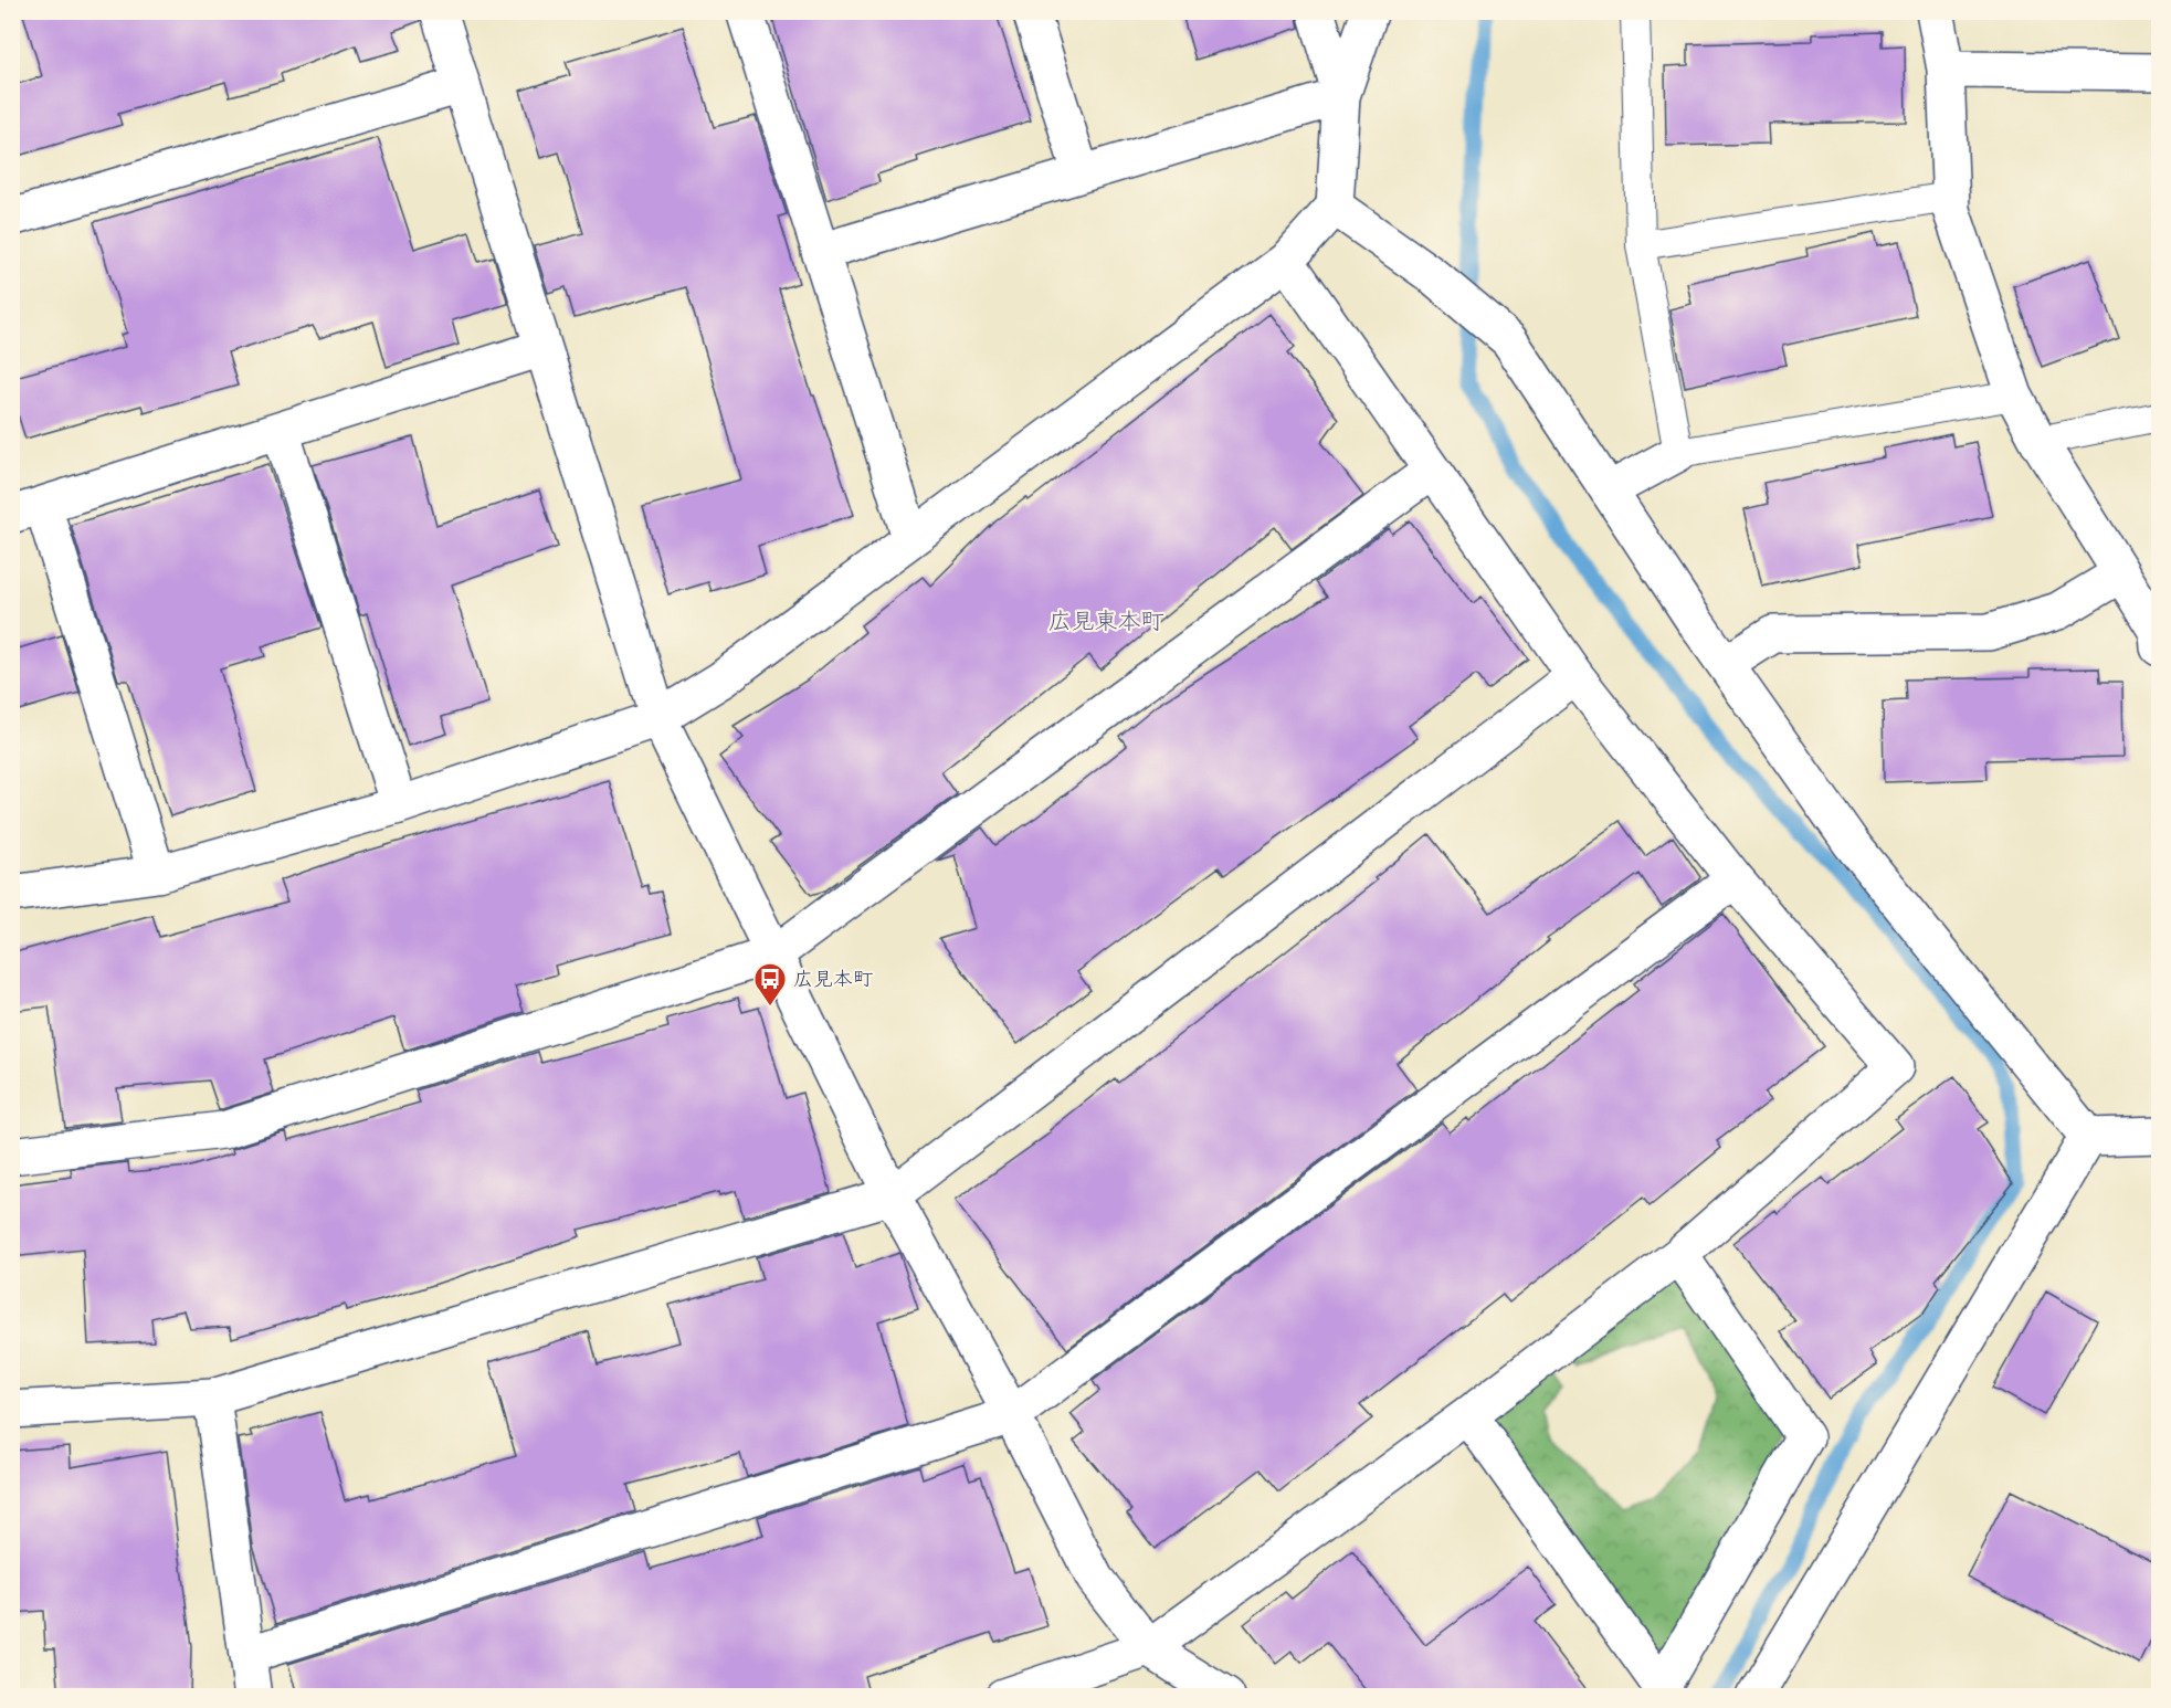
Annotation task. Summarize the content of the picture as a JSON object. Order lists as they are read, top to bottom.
{
  "districts": ["広見東本町"],
  "places": {
    "bus stop": ["広見本町"]
  }
}
